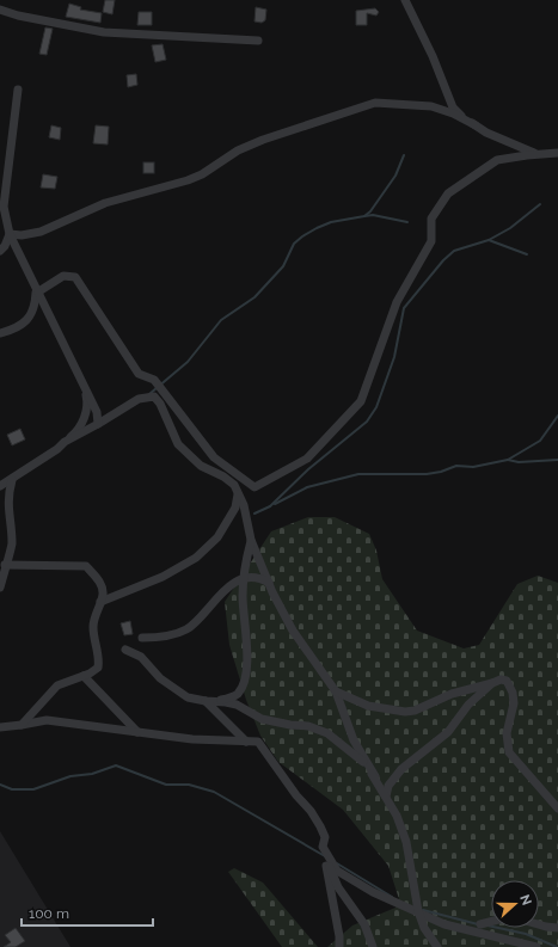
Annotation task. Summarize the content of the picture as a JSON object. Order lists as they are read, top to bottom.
{
  "scale_bar": "100 m",
  "north": "right"
}
